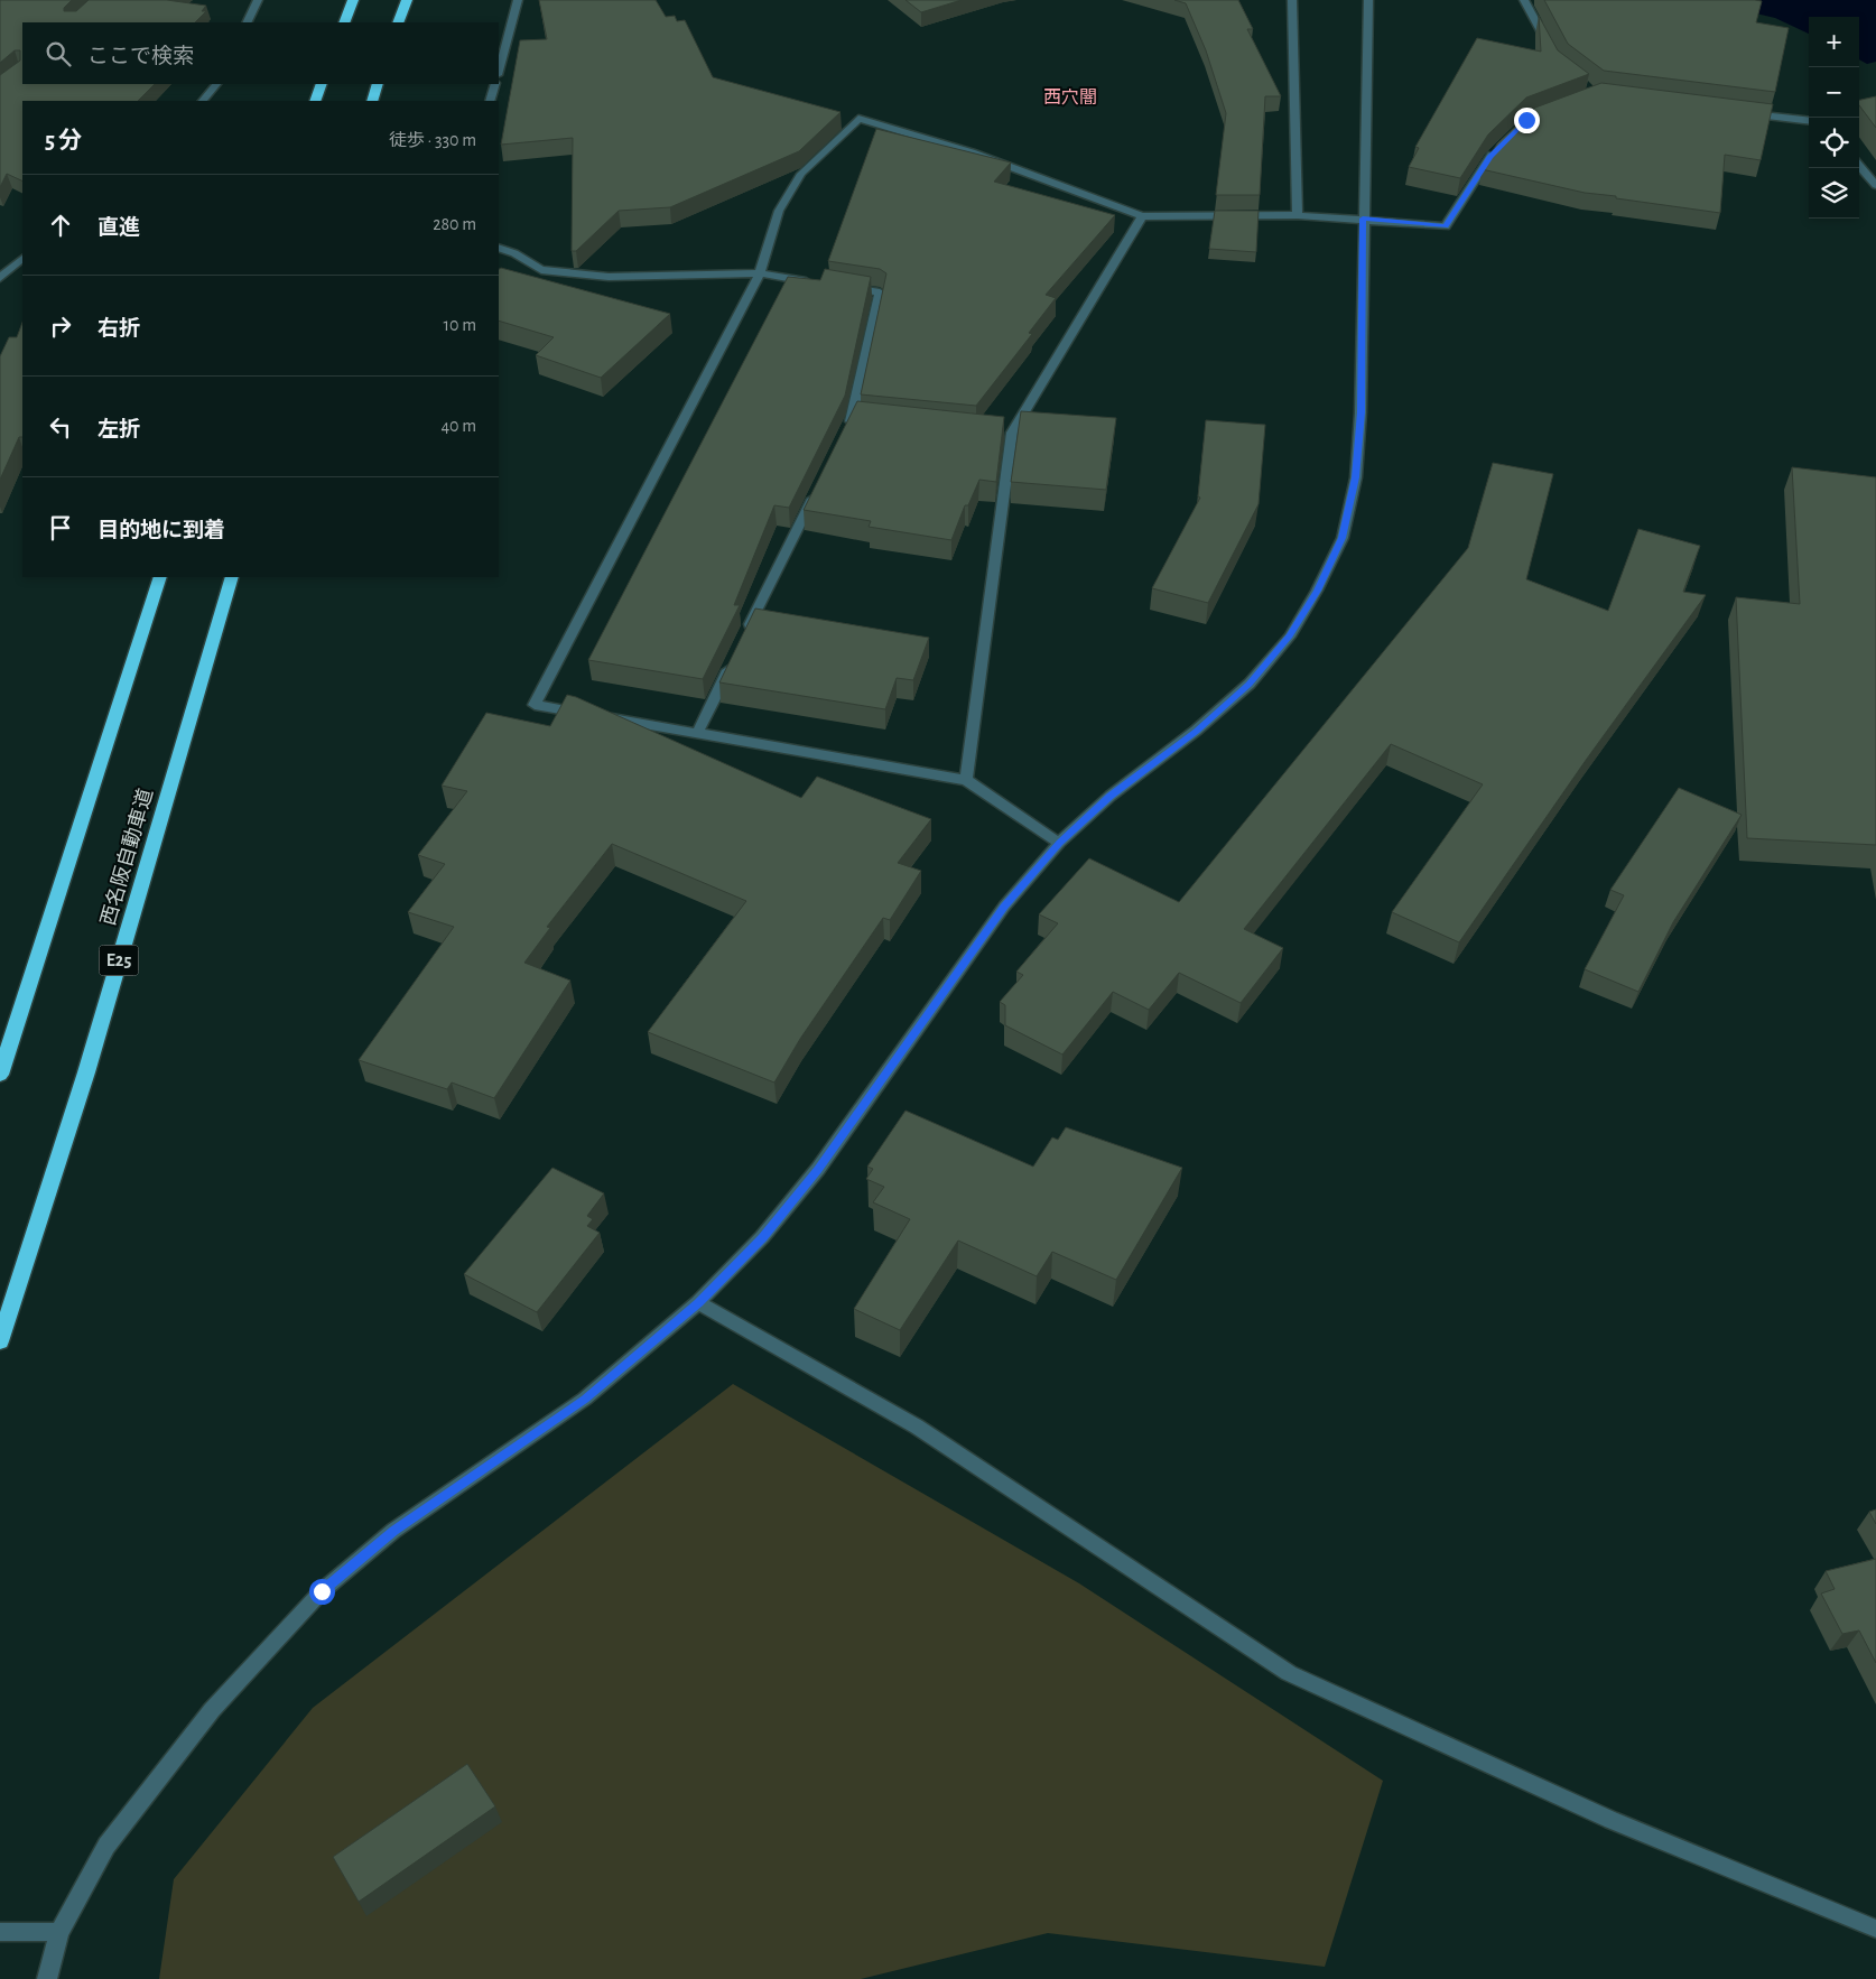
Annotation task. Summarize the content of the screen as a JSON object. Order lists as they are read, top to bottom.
{
  "streets": {
    "highway": ["西名阪自動車道", "E25"]
  },
  "districts": ["西穴闇"],
  "page": {
    "map_buttons": ["+", "−"],
    "search": "ここで検索",
    "heading": ["5 分", "徒歩 · 330 m"],
    "list": [
      ["直進", "280 m"],
      ["右折", "10 m"],
      ["左折", "40 m"],
      "目的地に到着"
    ]
  }
}
